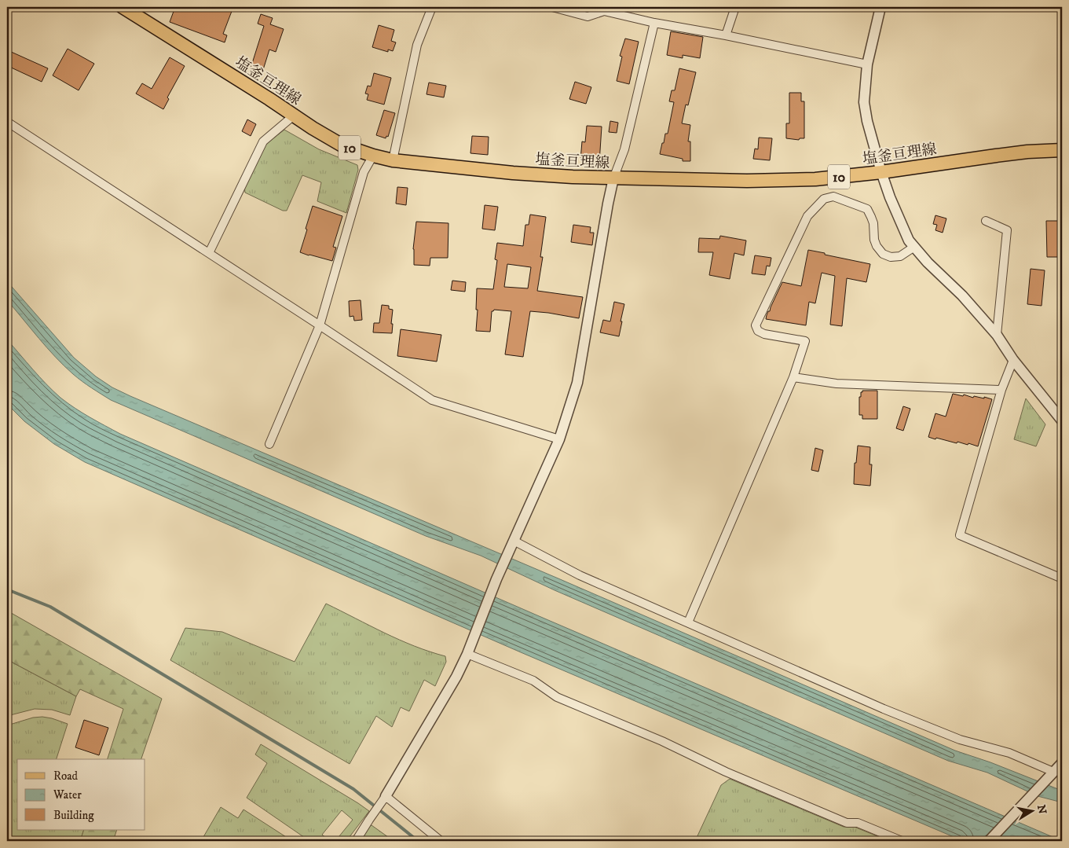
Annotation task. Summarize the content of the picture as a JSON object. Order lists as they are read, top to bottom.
{
  "streets": {
    "main road": ["塩釜亘理線", "10"]
  },
  "legend": ["Road", "Water", "Building"],
  "north": "right"
}
